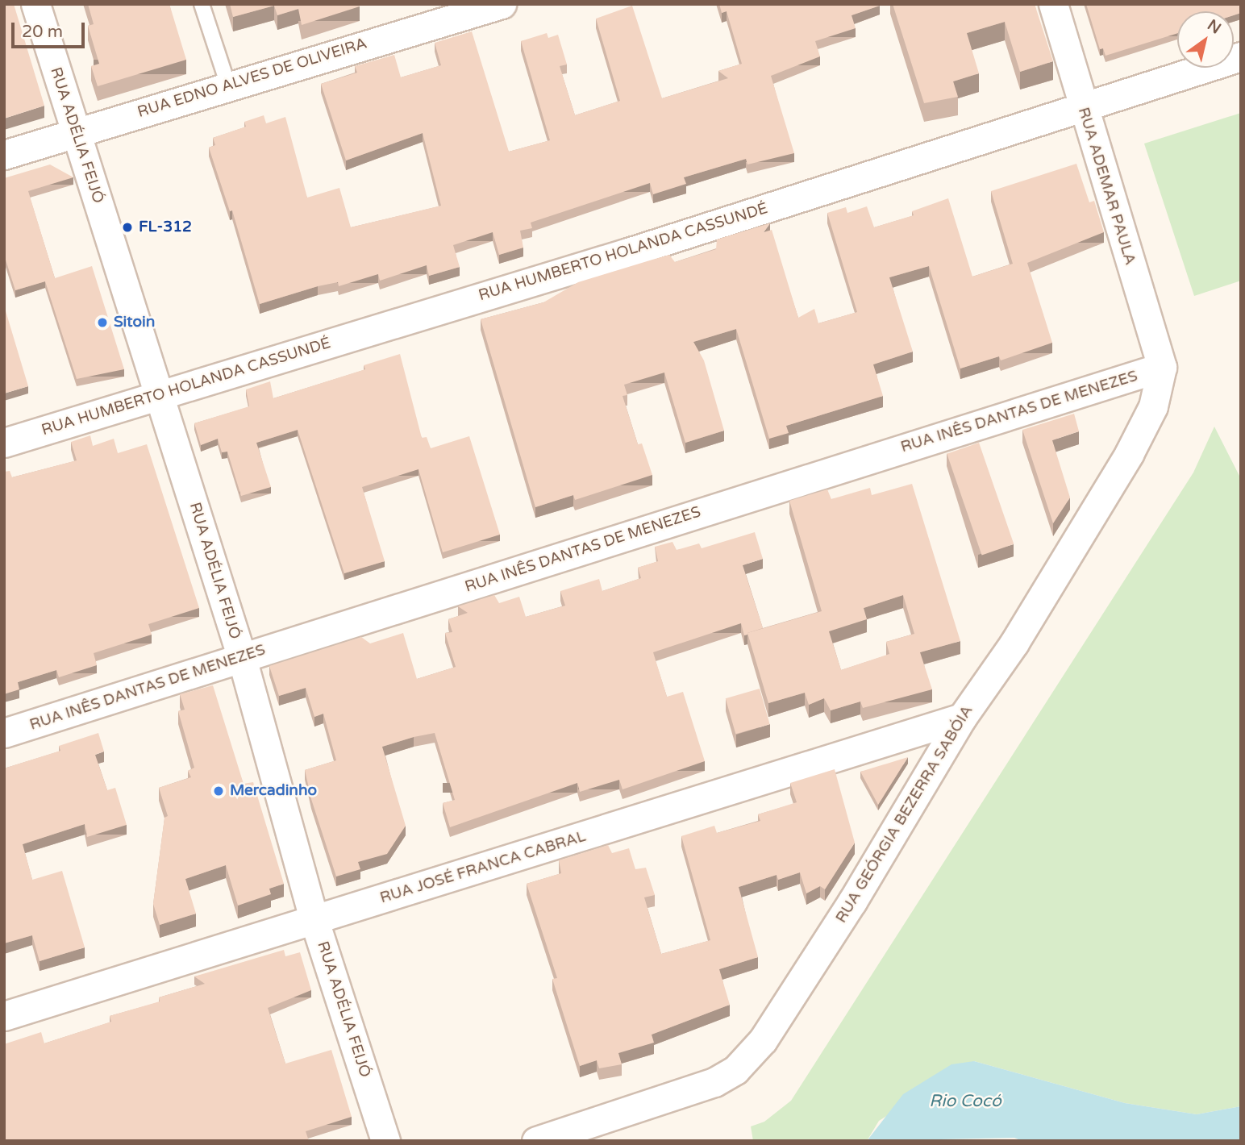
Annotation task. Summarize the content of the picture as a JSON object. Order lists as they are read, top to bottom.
{
  "streets": {
    "street": [
      "RUA EDNO ALVES DE OLIVEIRA",
      "RUA ADÉLIA FEIJÓ",
      "RUA ADEMAR PAULA",
      "RUA HUMBERTO HOLANDA CASSUNDÉ",
      "RUA INÊS DANTAS DE MENEZES",
      "RUA GEÓRGIA BEZERRA SABÓIA",
      "RUA JOSÉ FRANCA CABRAL"
    ]
  },
  "crossings": [
    ["RUA EDNO ALVES DE OLIVEIRA", "RUA ADÉLIA FEIJÓ"],
    ["RUA ADÉLIA FEIJÓ", "RUA HUMBERTO HOLANDA CASSUNDÉ"],
    ["RUA ADÉLIA FEIJÓ", "RUA INÊS DANTAS DE MENEZES"],
    ["RUA ADÉLIA FEIJÓ", "RUA JOSÉ FRANCA CABRAL"],
    ["RUA ADEMAR PAULA", "RUA HUMBERTO HOLANDA CASSUNDÉ"],
    ["RUA ADEMAR PAULA", "RUA INÊS DANTAS DE MENEZES"],
    ["RUA ADEMAR PAULA", "RUA GEÓRGIA BEZERRA SABÓIA"],
    ["RUA INÊS DANTAS DE MENEZES", "RUA GEÓRGIA BEZERRA SABÓIA"],
    ["RUA GEÓRGIA BEZERRA SABÓIA", "RUA JOSÉ FRANCA CABRAL"]
  ],
  "water": ["Rio Cocó"],
  "places": ["FL-312", "Sitoin", "Mercadinho"],
  "scale_bar": "20 m",
  "north": "top right"
}
